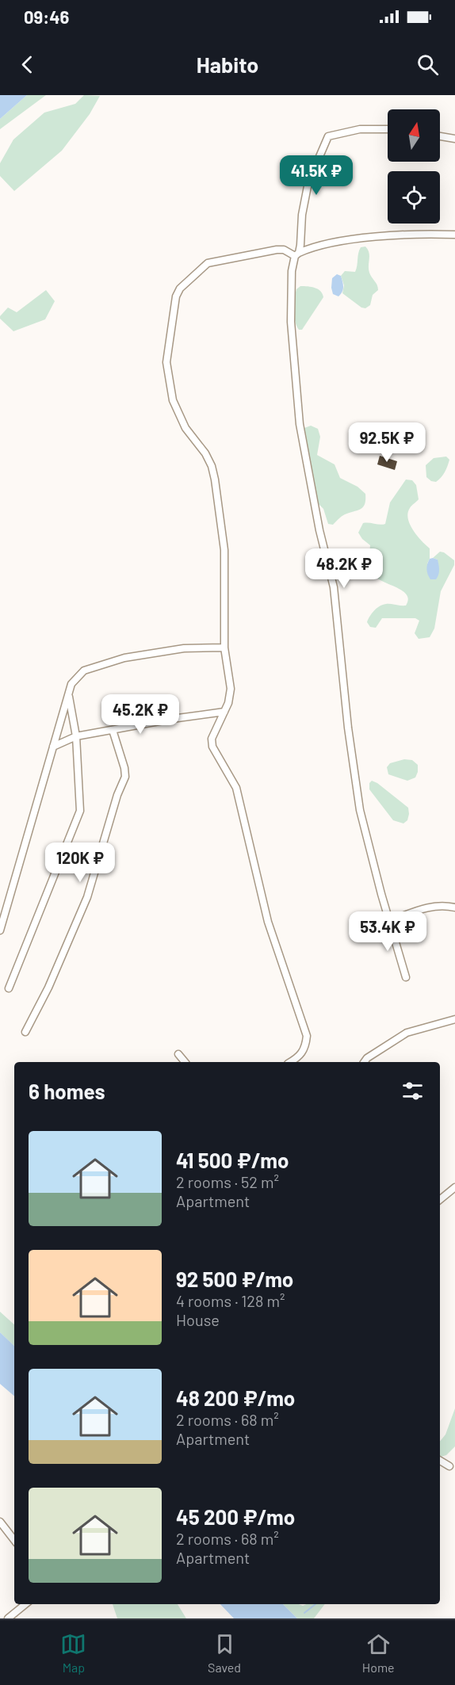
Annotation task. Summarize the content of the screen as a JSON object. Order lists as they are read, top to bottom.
{
  "north": "top",
  "page": {
    "status": "09:46",
    "header": "Habito",
    "price": [
      "41.5K ₽",
      "92.5K ₽",
      "48.2K ₽",
      "45.2K ₽",
      "120K ₽",
      "53.4K ₽"
    ],
    "heading": "6 homes",
    "list": [
      {
        "name": "41 500 ₽/mo",
        "note": "2 rooms · 52 m² · Apartment"
      },
      {
        "name": "92 500 ₽/mo",
        "note": "4 rooms · 128 m² · House"
      },
      {
        "name": "48 200 ₽/mo",
        "note": "2 rooms · 68 m² · Apartment"
      },
      {
        "name": "45 200 ₽/mo",
        "note": "2 rooms · 68 m² · Apartment"
      }
    ],
    "tabs": ["Map", "Saved", "Home"]
  }
}
